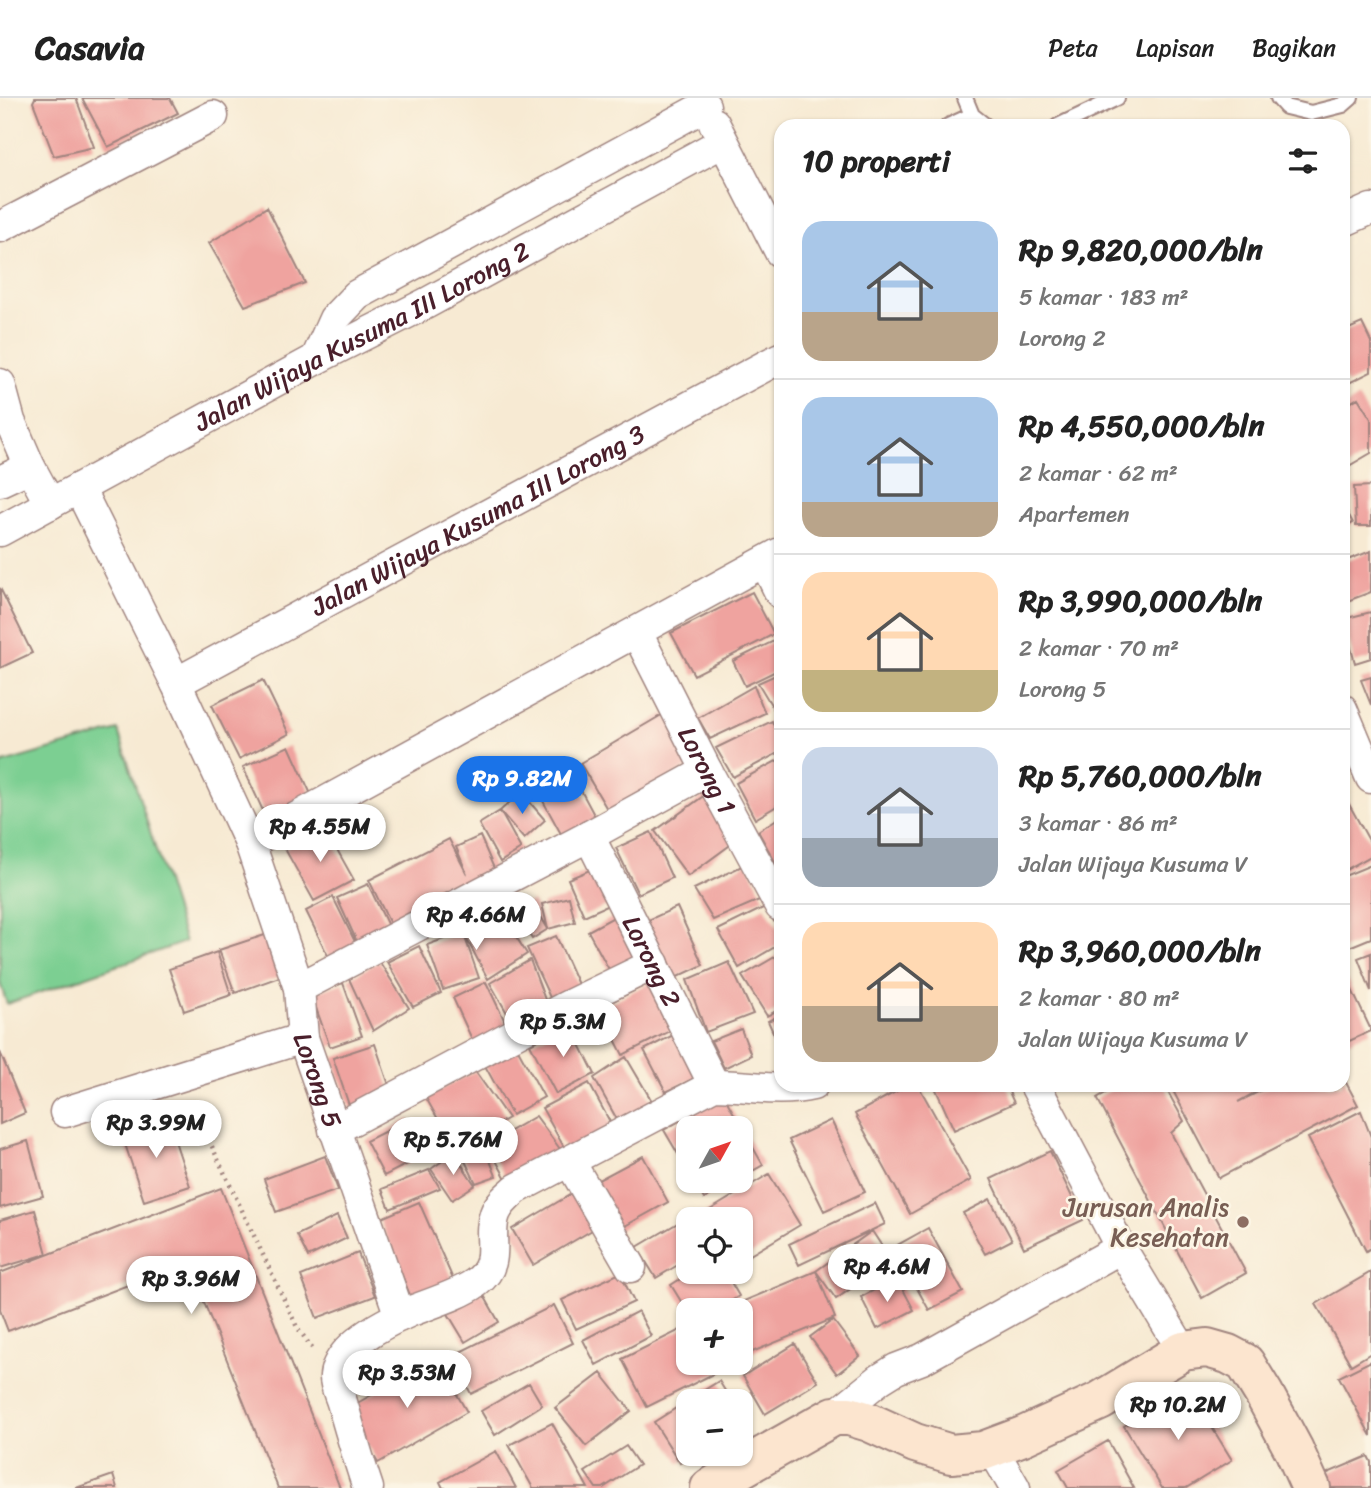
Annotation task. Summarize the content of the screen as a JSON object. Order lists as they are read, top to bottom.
{
  "streets": {
    "street": [
      "Jalan Wijaya Kusuma III Lorong 2",
      "Jalan Wijaya Kusuma III Lorong 3",
      "Lorong 1",
      "Lorong 2",
      "Lorong 5"
    ]
  },
  "crossings": [
    ["Jalan Wijaya Kusuma III Lorong 2", "Lorong 5"],
    ["Jalan Wijaya Kusuma III Lorong 3", "Lorong 5"]
  ],
  "places": ["Jurusan Analis Kesehatan"],
  "north": "top right",
  "page": {
    "header": "Casavia",
    "nav": ["Peta", "Lapisan", "Bagikan"],
    "heading": "10 properti",
    "list": [
      {
        "name": "Rp 9,820,000/bln",
        "note": "5 kamar · 183 m² · Lorong 2"
      },
      {
        "name": "Rp 4,550,000/bln",
        "note": "2 kamar · 62 m² · Apartemen"
      },
      {
        "name": "Rp 3,990,000/bln",
        "note": "2 kamar · 70 m² · Lorong 5"
      },
      {
        "name": "Rp 5,760,000/bln",
        "note": "3 kamar · 86 m² · Jalan Wijaya Kusuma V"
      },
      {
        "name": "Rp 3,960,000/bln",
        "note": "2 kamar · 80 m² · Jalan Wijaya Kusuma V"
      }
    ],
    "price": [
      "Rp 9.82M",
      "Rp 4.55M",
      "Rp 4.66M",
      "Rp 5.3M",
      "Rp 3.99M",
      "Rp 5.76M",
      "Rp 4.6M",
      "Rp 3.96M",
      "Rp 3.53M",
      "Rp 10.2M"
    ],
    "map_buttons": ["+", "−"]
  }
}
